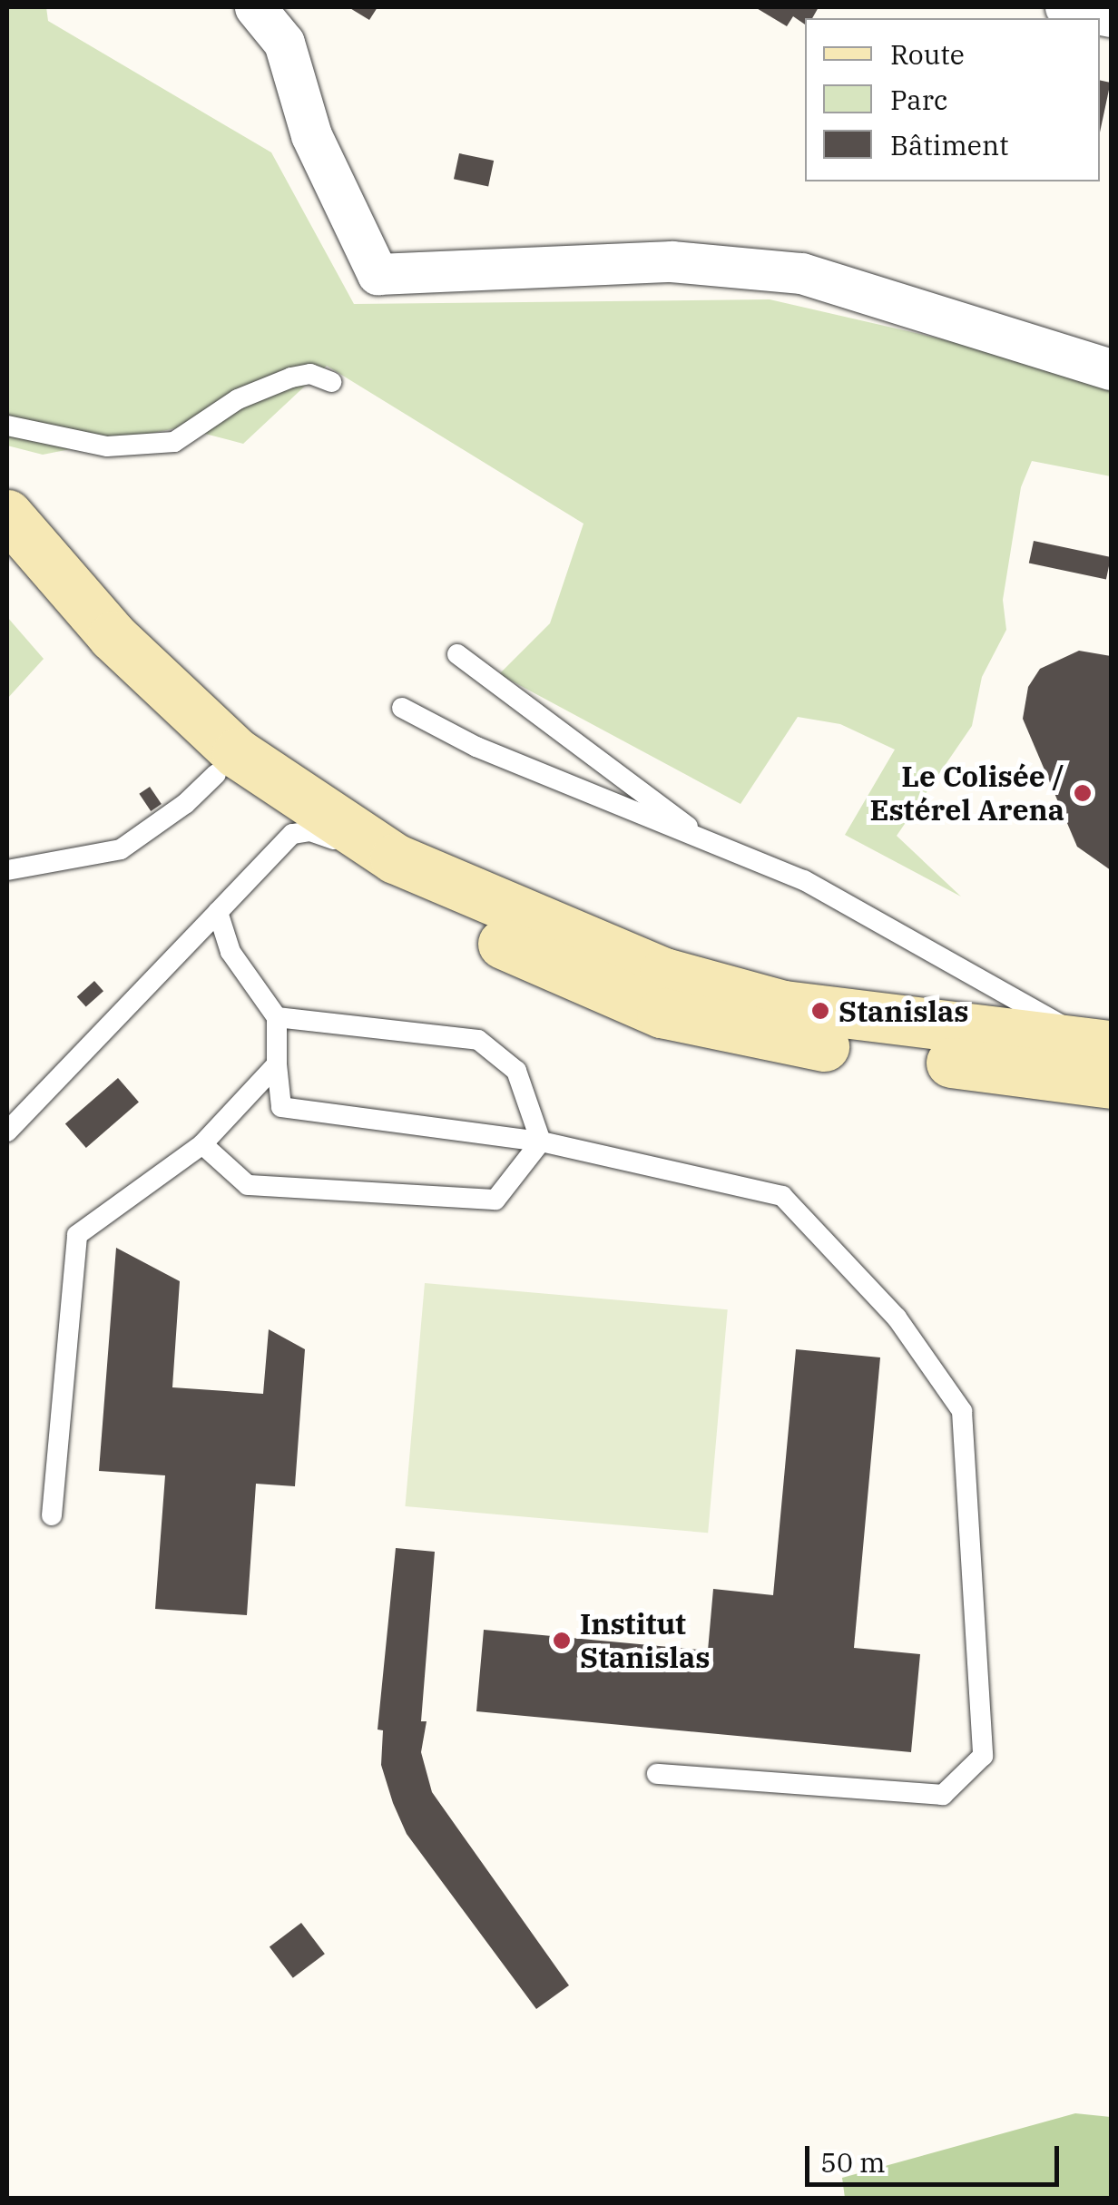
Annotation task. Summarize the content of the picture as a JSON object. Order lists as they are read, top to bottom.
{
  "places": ["Le Colisée / Estérel Arena", "Stanislas", "Institut Stanislas"],
  "legend": ["Route", "Parc", "Bâtiment"],
  "scale_bar": "50 m"
}
